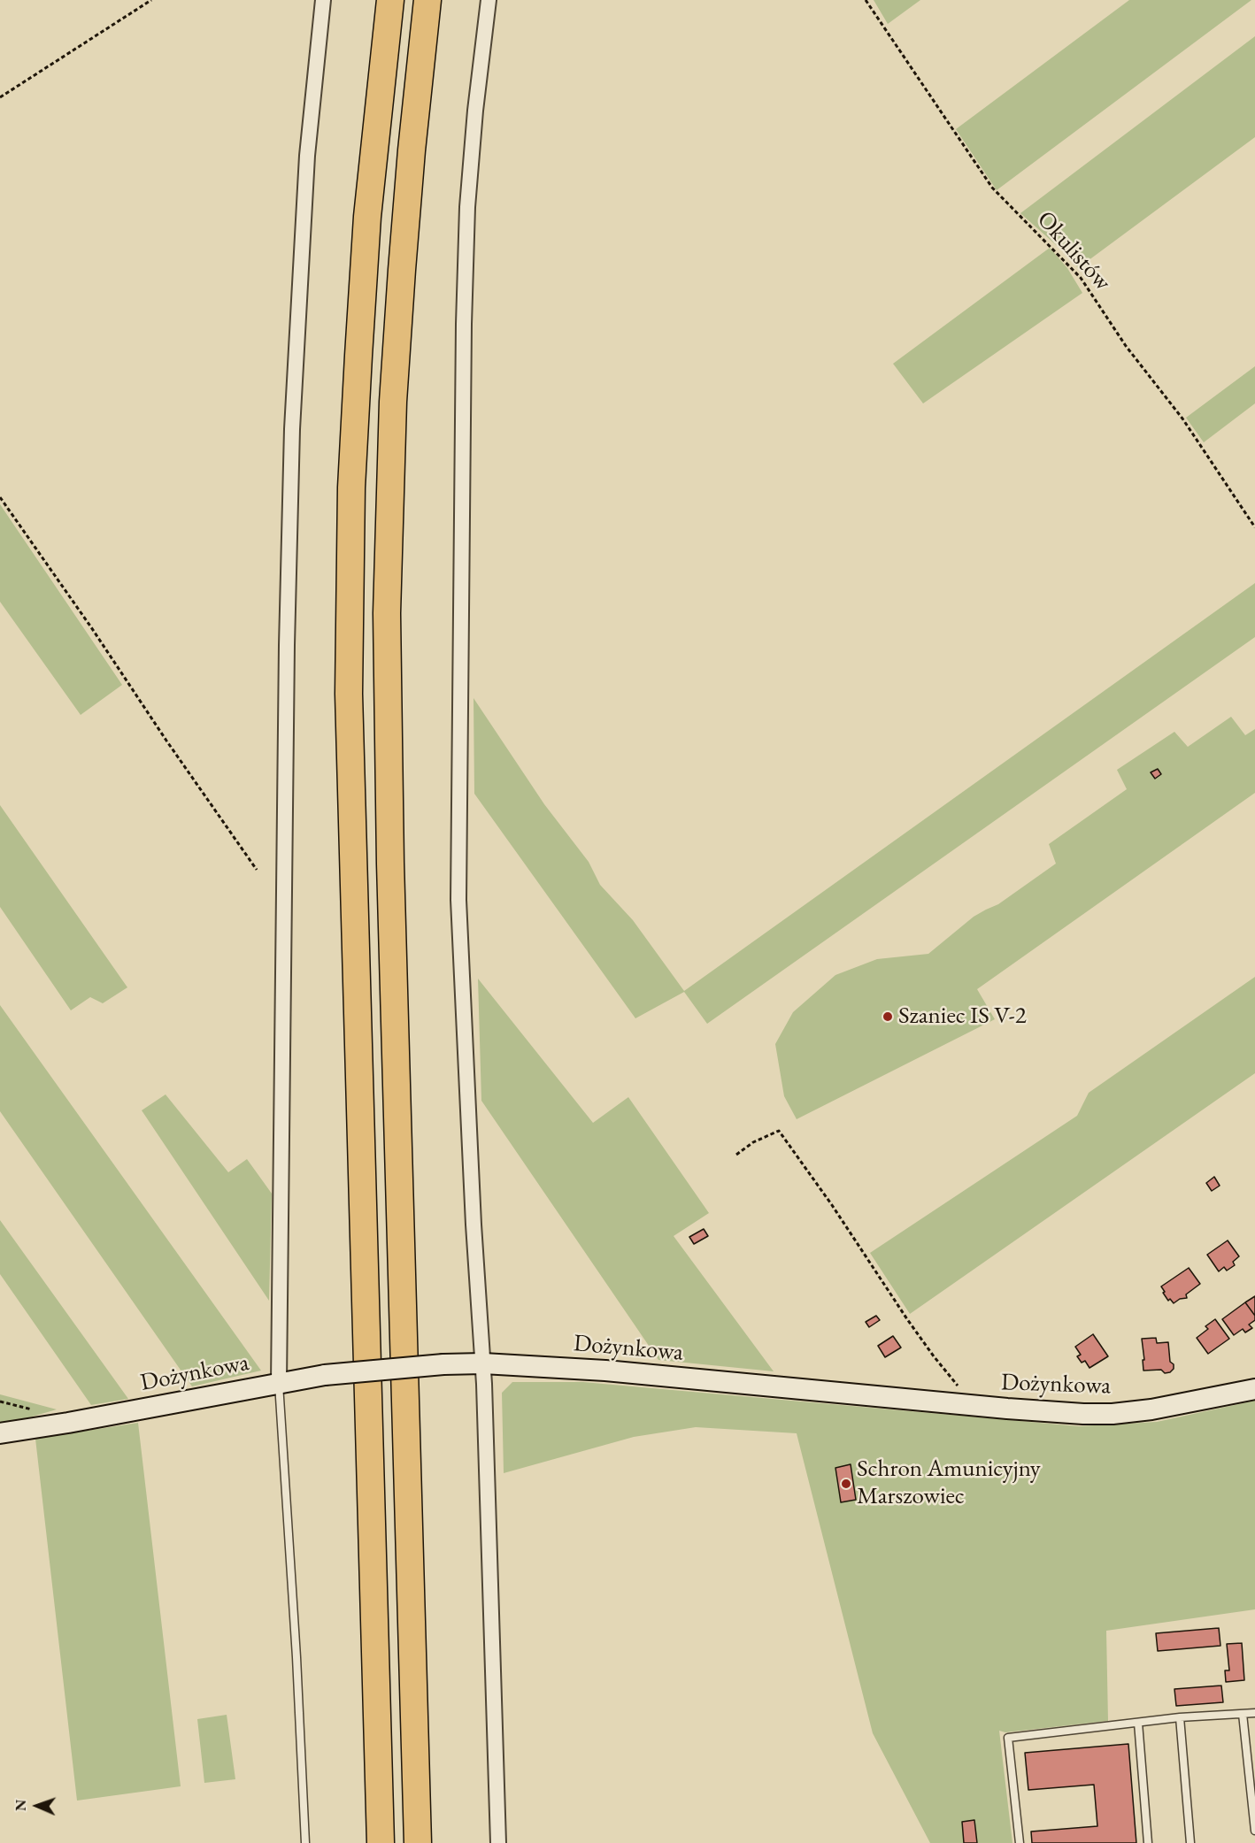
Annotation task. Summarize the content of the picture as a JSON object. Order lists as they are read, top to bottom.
{
  "streets": {
    "street": ["Dożynkowa"],
    "path": ["Okulistów"]
  },
  "places": ["Szaniec IS V-2", "Schron Amunicyjny Marszowiec"],
  "north": "left"
}
